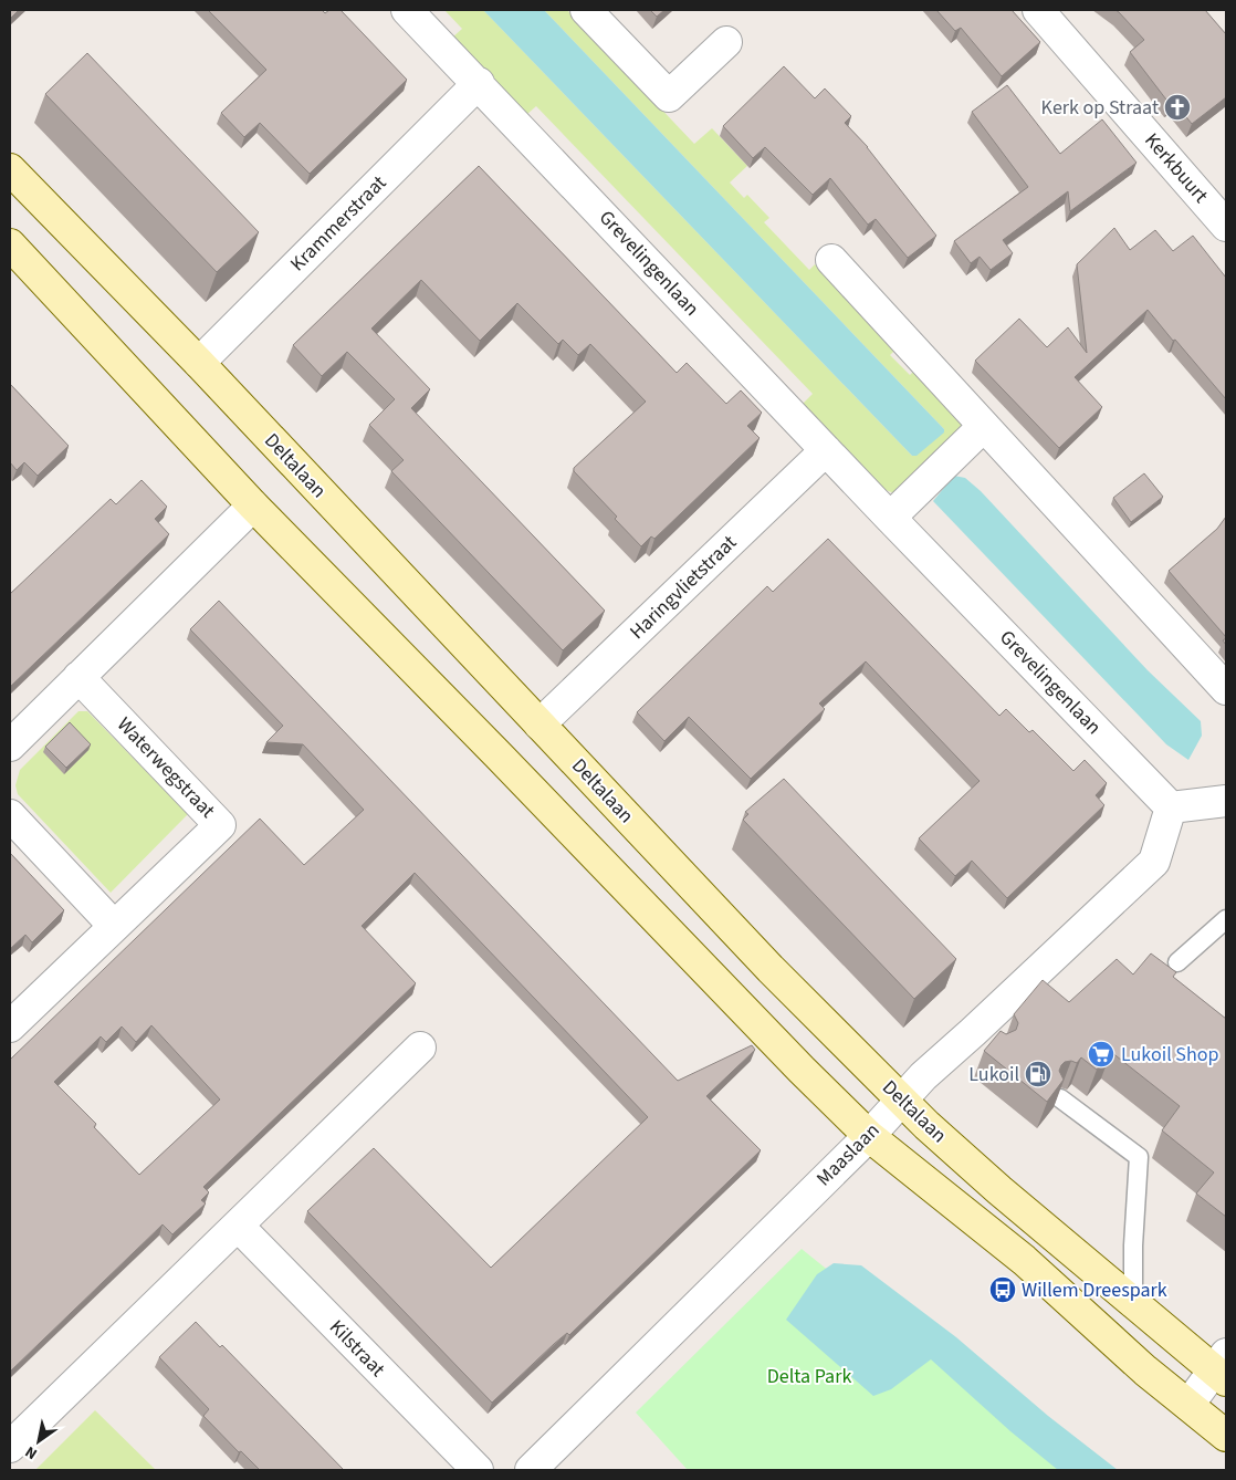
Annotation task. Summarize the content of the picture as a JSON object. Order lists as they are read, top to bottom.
{
  "streets": {
    "street": [
      "Kerkbuurt",
      "Krammerstraat",
      "Grevelingenlaan",
      "Deltalaan",
      "Haringvlietstraat",
      "Waterwegstraat",
      "Maaslaan",
      "Kilstraat"
    ]
  },
  "crossings": [
    ["Krammerstraat", "Grevelingenlaan"],
    ["Krammerstraat", "Deltalaan"],
    ["Grevelingenlaan", "Haringvlietstraat"],
    ["Grevelingenlaan", "Maaslaan"],
    ["Deltalaan", "Haringvlietstraat"],
    ["Deltalaan", "Maaslaan"]
  ],
  "parks": ["Delta Park"],
  "places": {
    "church": ["Kerk op Straat"],
    "supermarket": ["Lukoil Shop"],
    "fuel station": ["Lukoil"],
    "bus stop": ["Willem Dreespark"]
  },
  "north": "bottom left"
}
